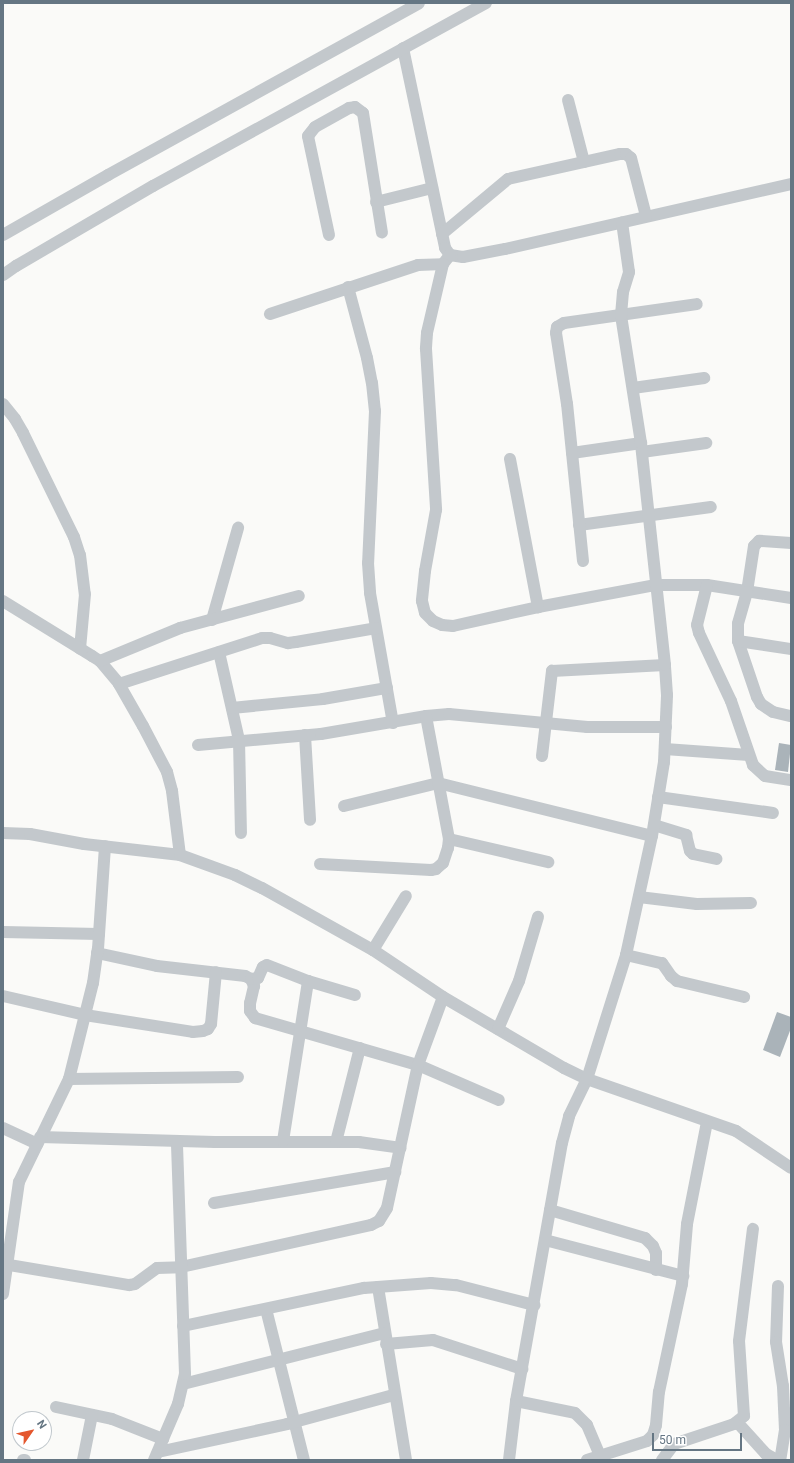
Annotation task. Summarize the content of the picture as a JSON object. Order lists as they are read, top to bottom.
{
  "scale_bar": "50 m",
  "north": "top right"
}
